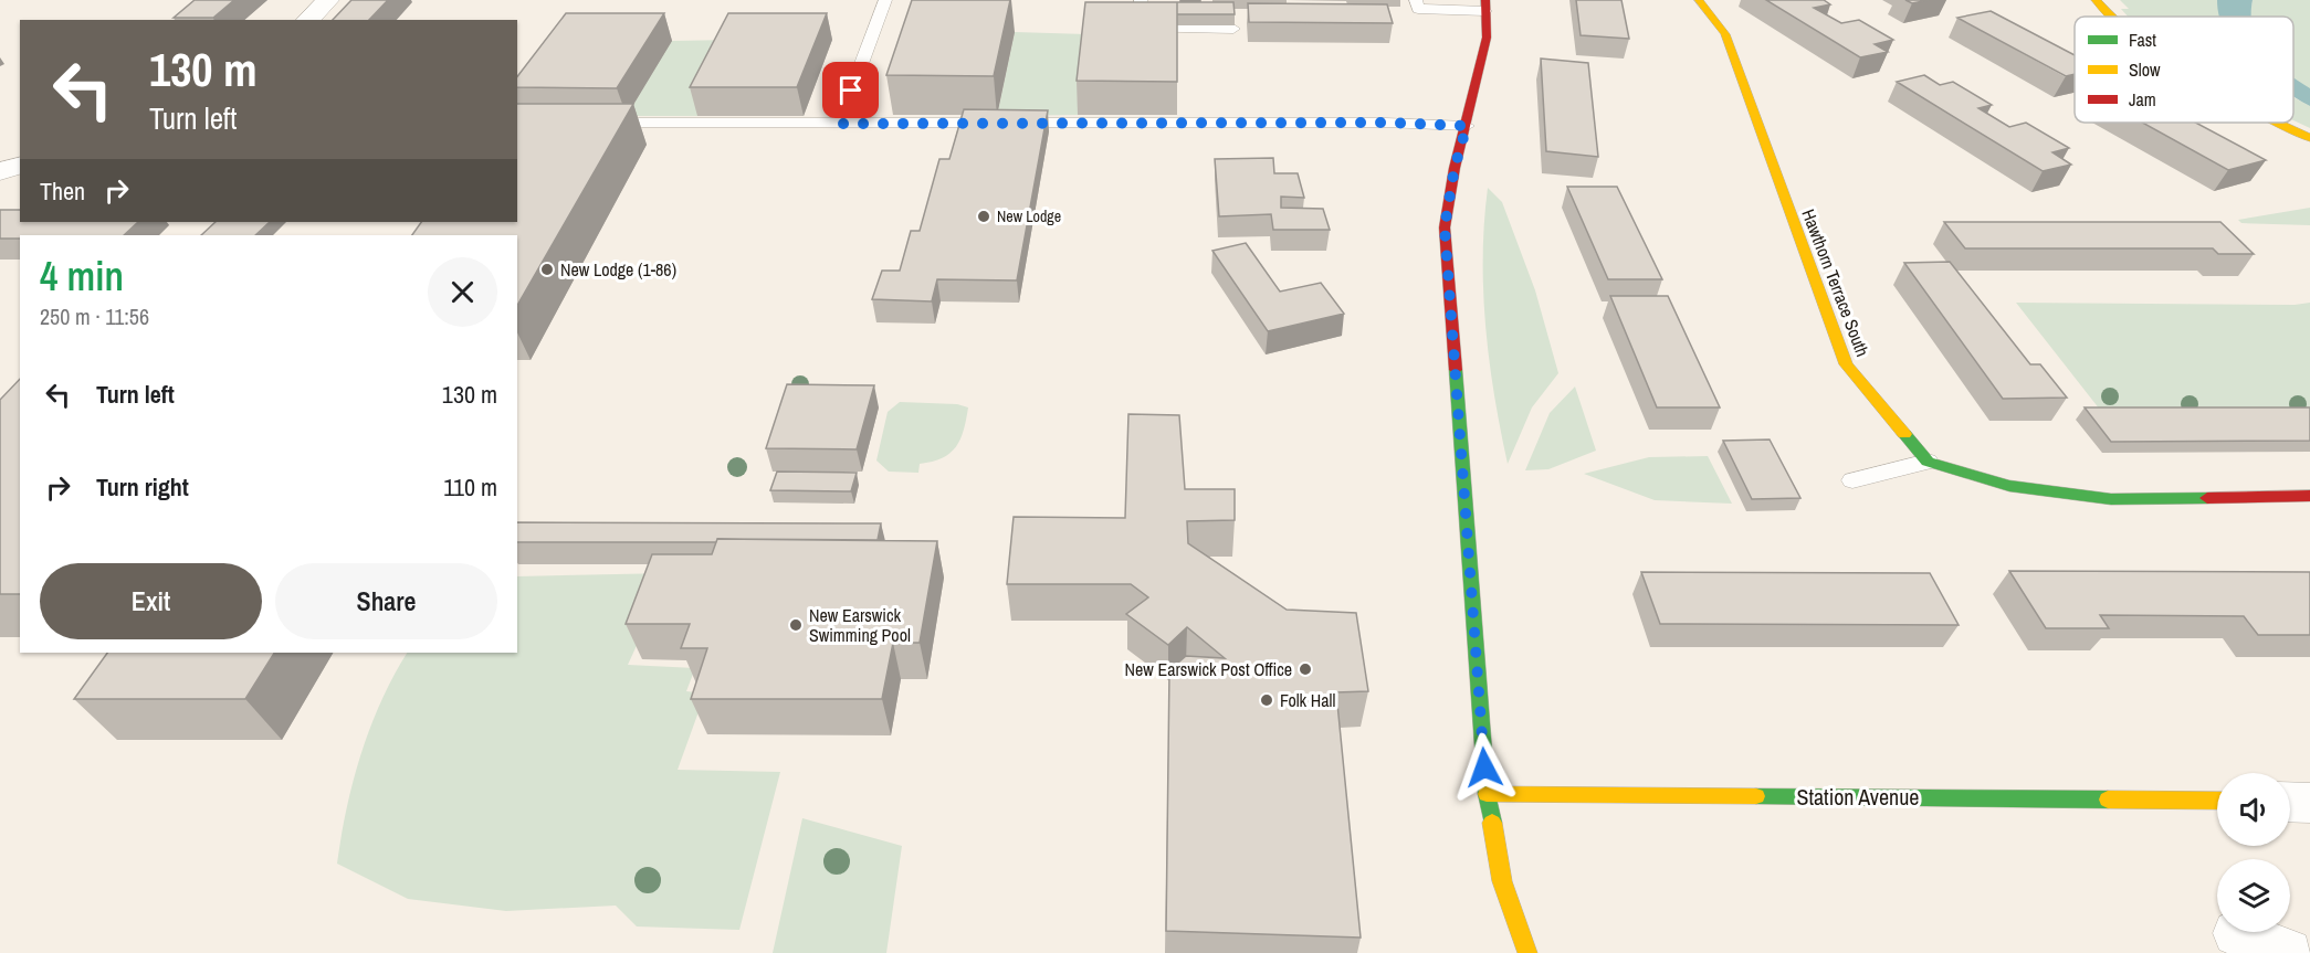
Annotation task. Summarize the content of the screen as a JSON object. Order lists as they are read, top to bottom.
{
  "streets": {
    "street": ["Hawthorn Terrace South", "Station Avenue"]
  },
  "places": [
    "New Lodge",
    "New Lodge (1-86)",
    "New Earswick Swimming Pool",
    "New Earswick Post Office",
    "Folk Hall"
  ],
  "legend": ["Fast", "Slow", "Jam"],
  "page": {
    "turn": ["130 m", "Turn left"],
    "then": "Then",
    "heading": ["4 min", "250 m · 11:56"],
    "list": [
      {
        "name": "Turn left",
        "value": "130 m"
      },
      {
        "name": "Turn right",
        "value": "110 m"
      }
    ],
    "buttons": ["Exit", "Share"]
  }
}
